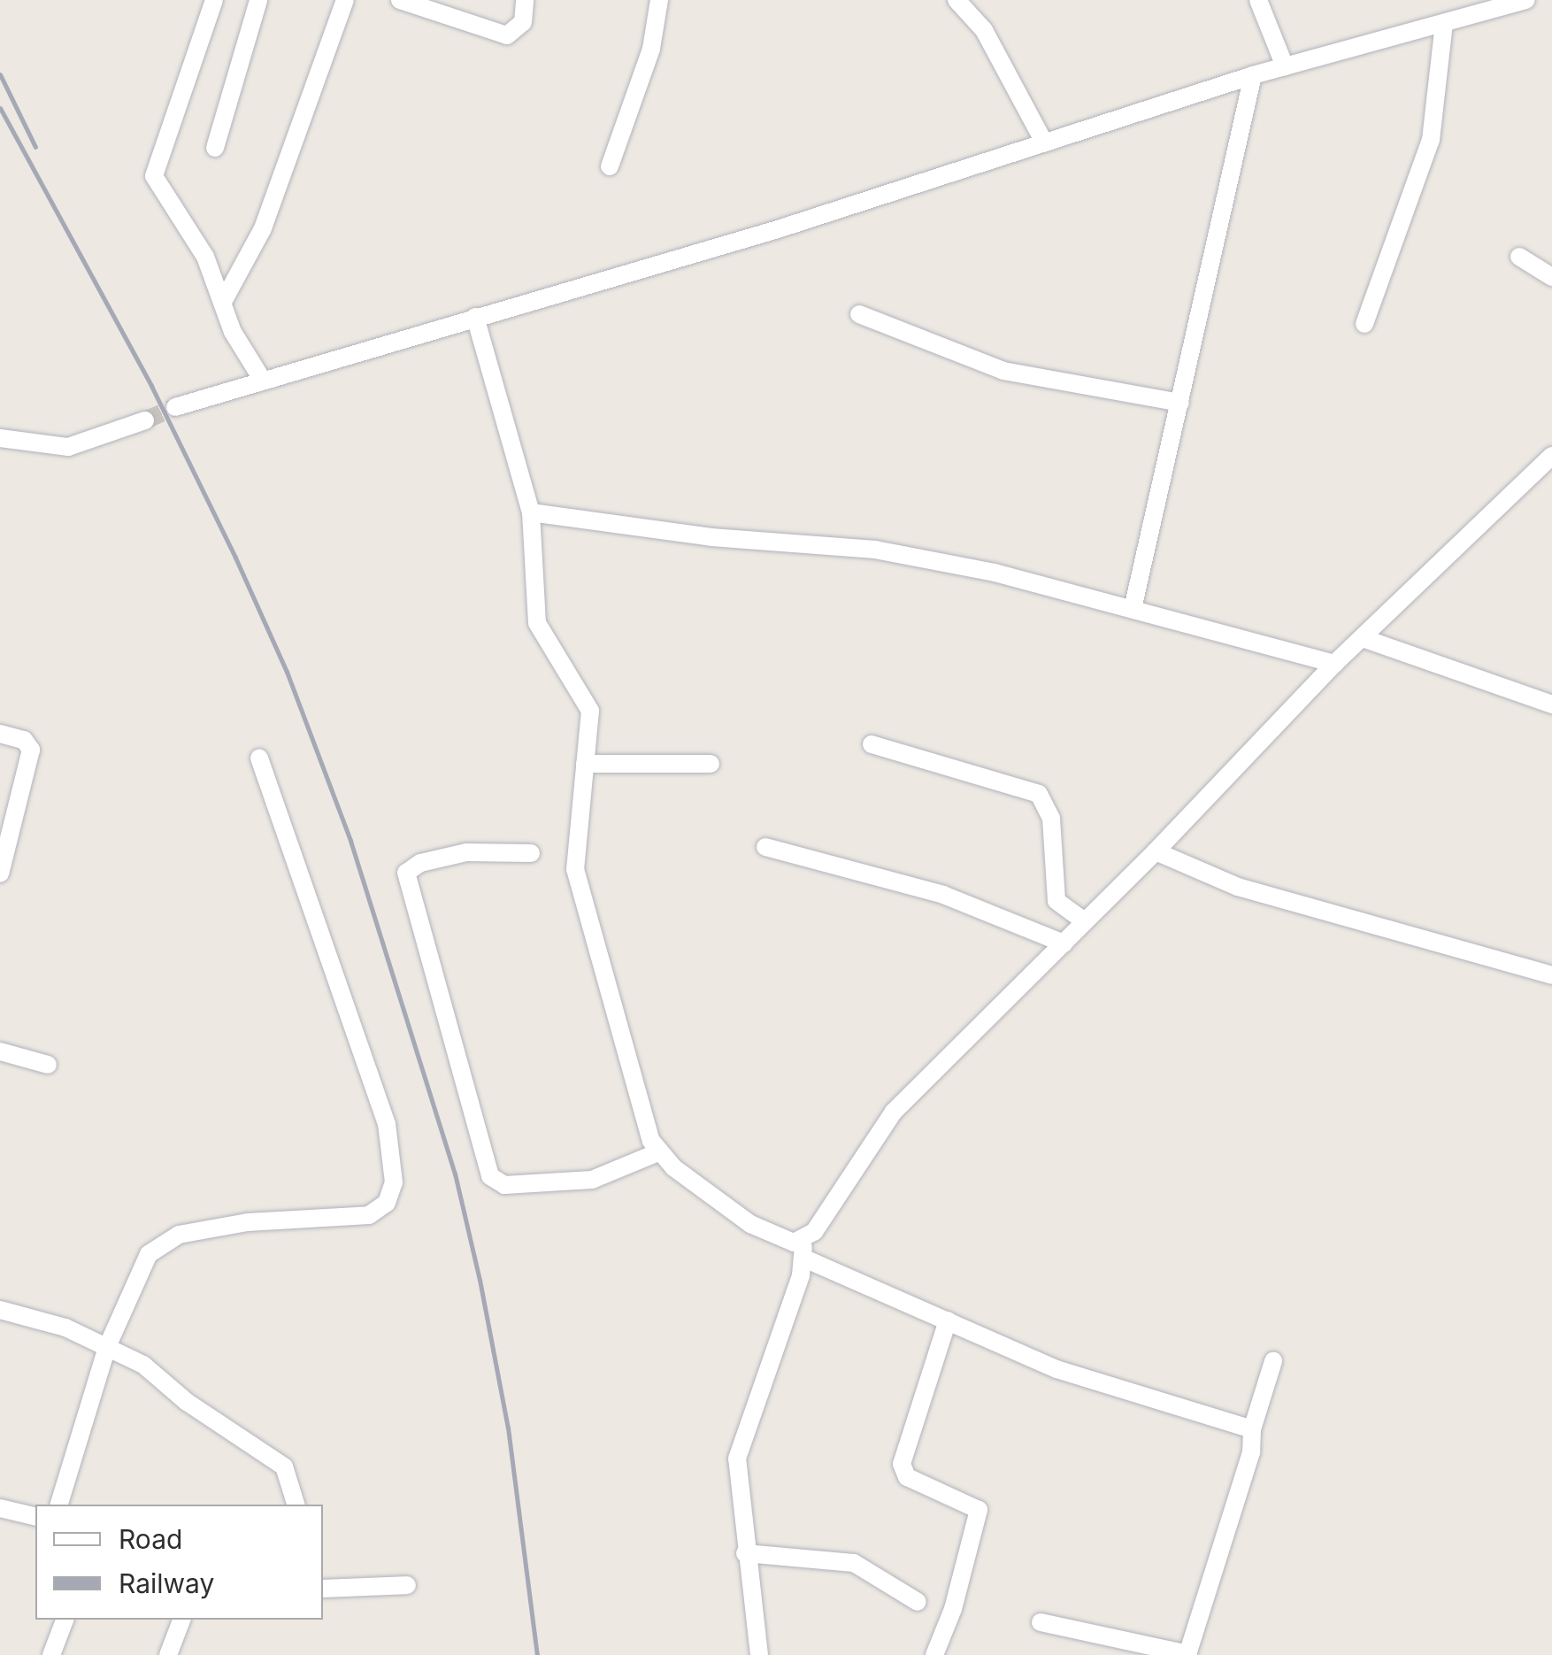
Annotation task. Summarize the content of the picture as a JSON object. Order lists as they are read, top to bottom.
{
  "legend": ["Road", "Railway"]
}
